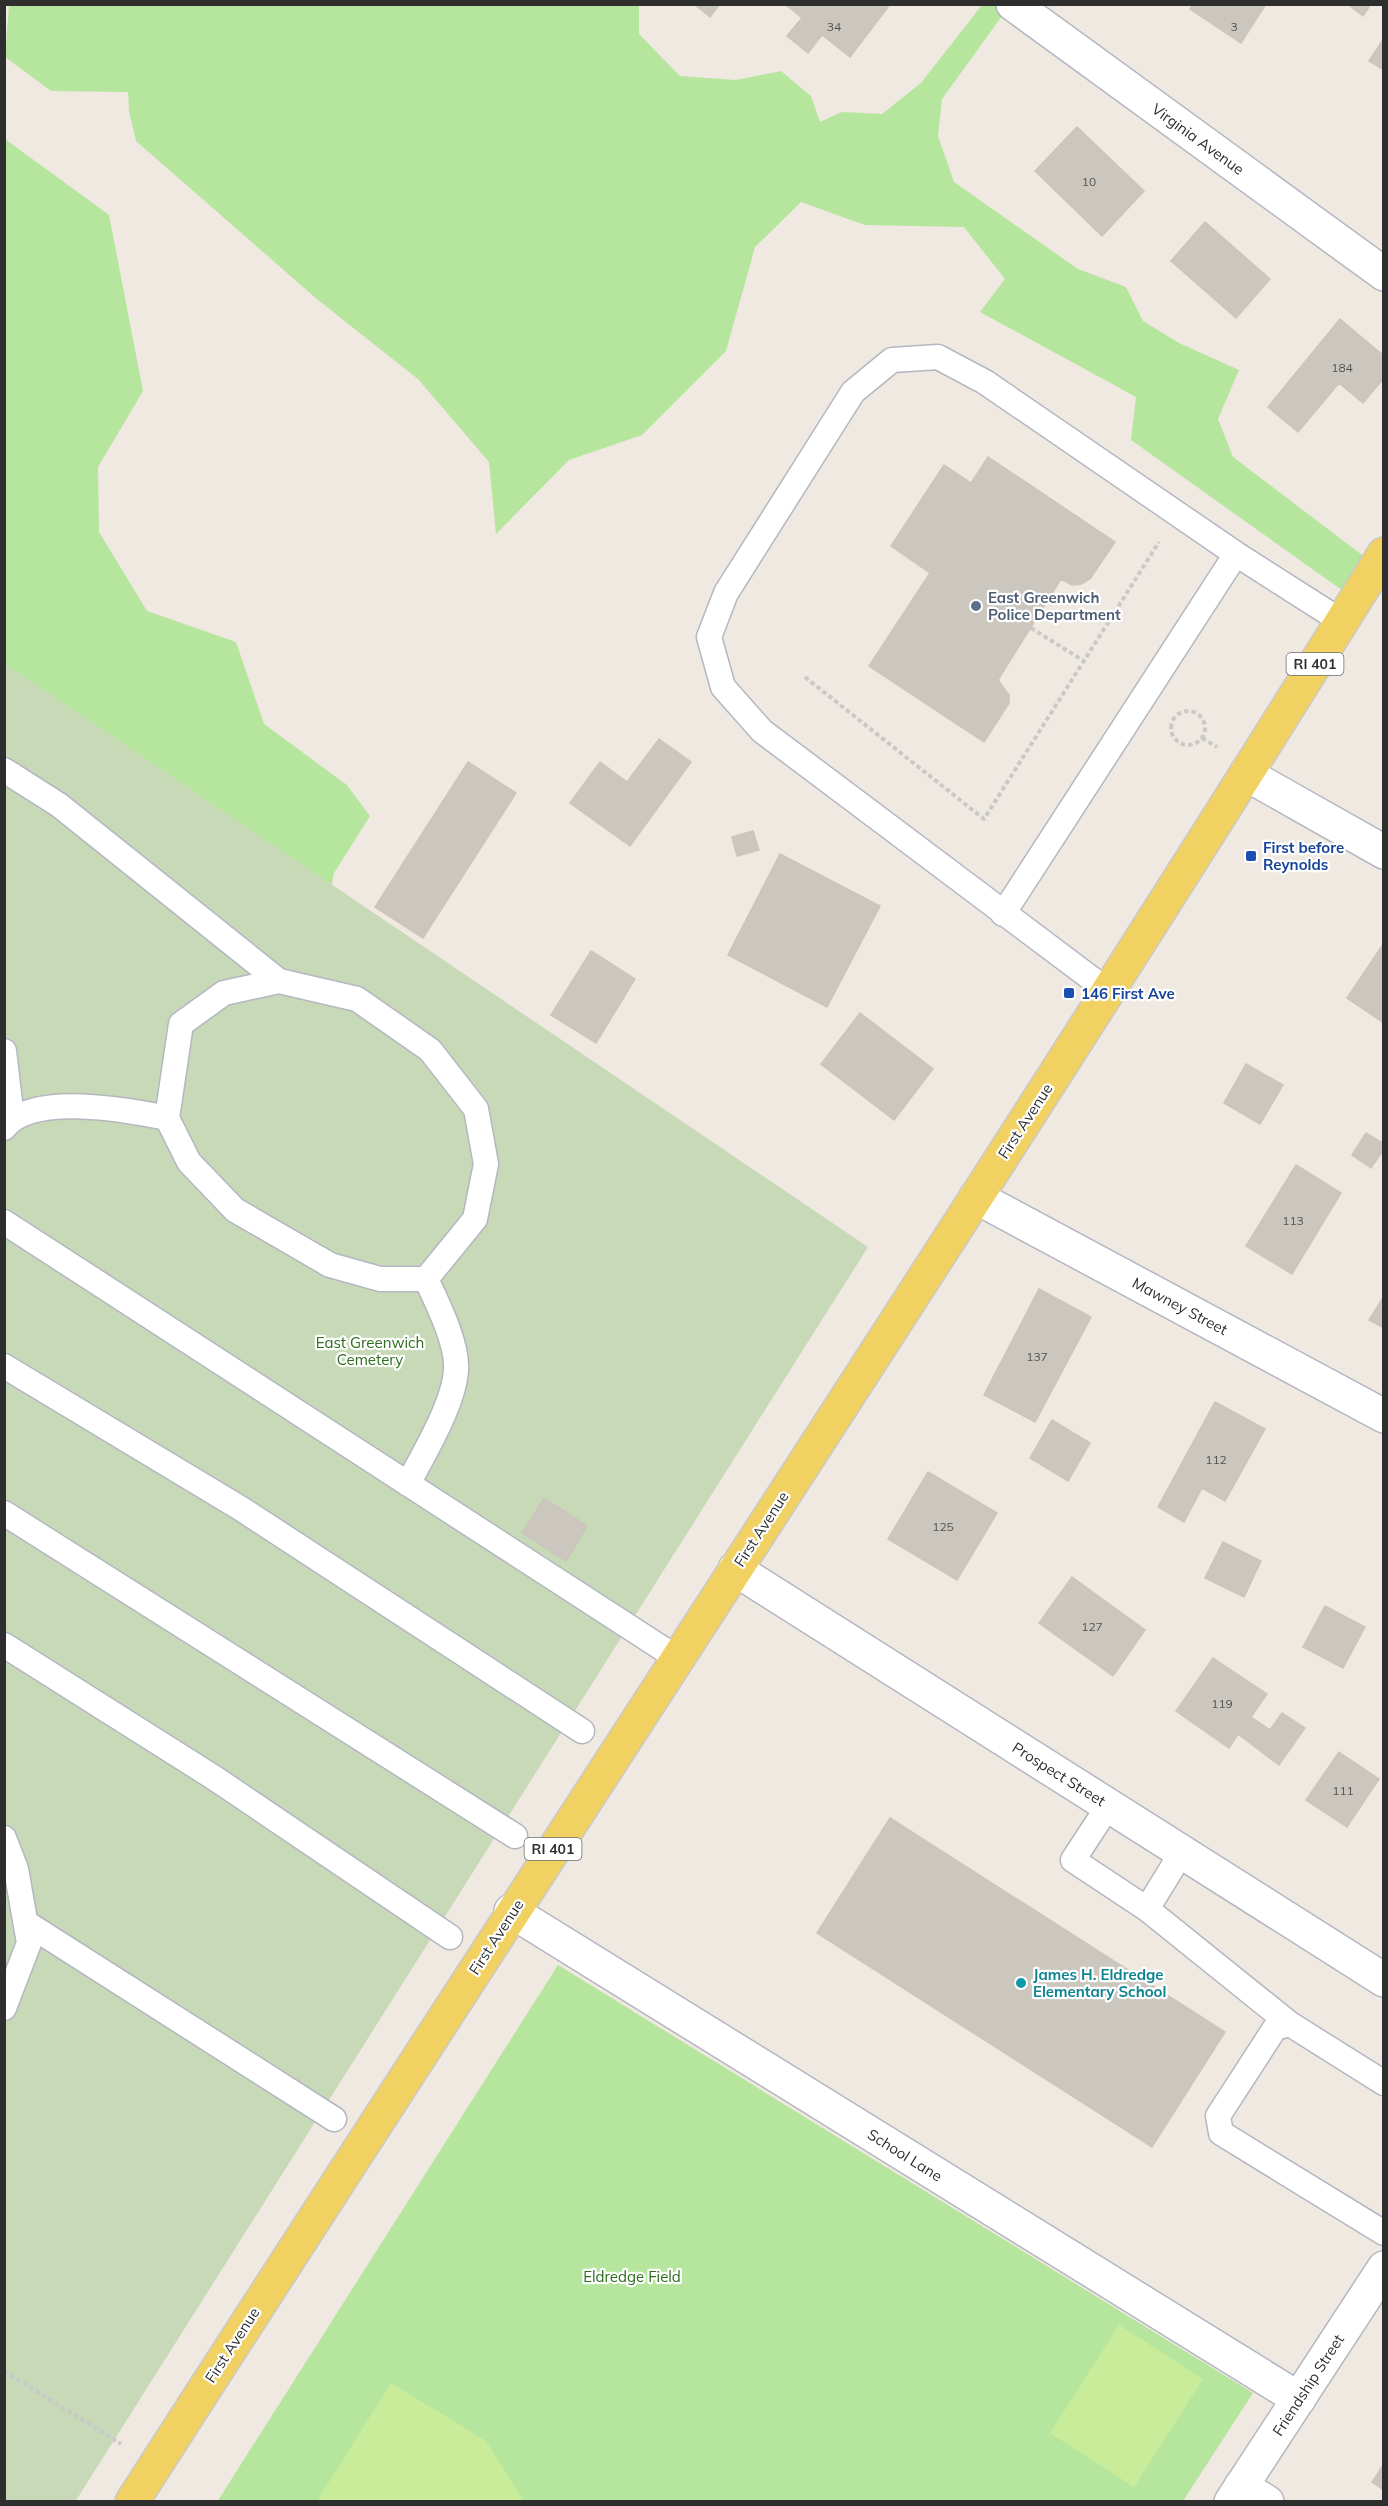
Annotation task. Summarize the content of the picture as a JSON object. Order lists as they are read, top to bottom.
{
  "streets": {
    "main road": ["RI 401", "First Avenue"],
    "street": [
      "Virginia Avenue",
      "Mawney Street",
      "Prospect Street",
      "School Lane",
      "Friendship Street"
    ]
  },
  "crossings": [
    ["First Avenue", "Mawney Street"],
    ["First Avenue", "Prospect Street"],
    ["First Avenue", "School Lane"],
    ["School Lane", "Friendship Street"]
  ],
  "parks": ["East Greenwich Cemetery", "Eldredge Field"],
  "places": {
    "other": ["East Greenwich Police Department", "James H. Eldredge Elementary School"],
    "transit": ["First before Reynolds", "146 First Ave"]
  },
  "house_numbers": [
    "34",
    "3",
    "10",
    "184",
    "113",
    "137",
    "112",
    "125",
    "127",
    "119",
    "111"
  ]
}
